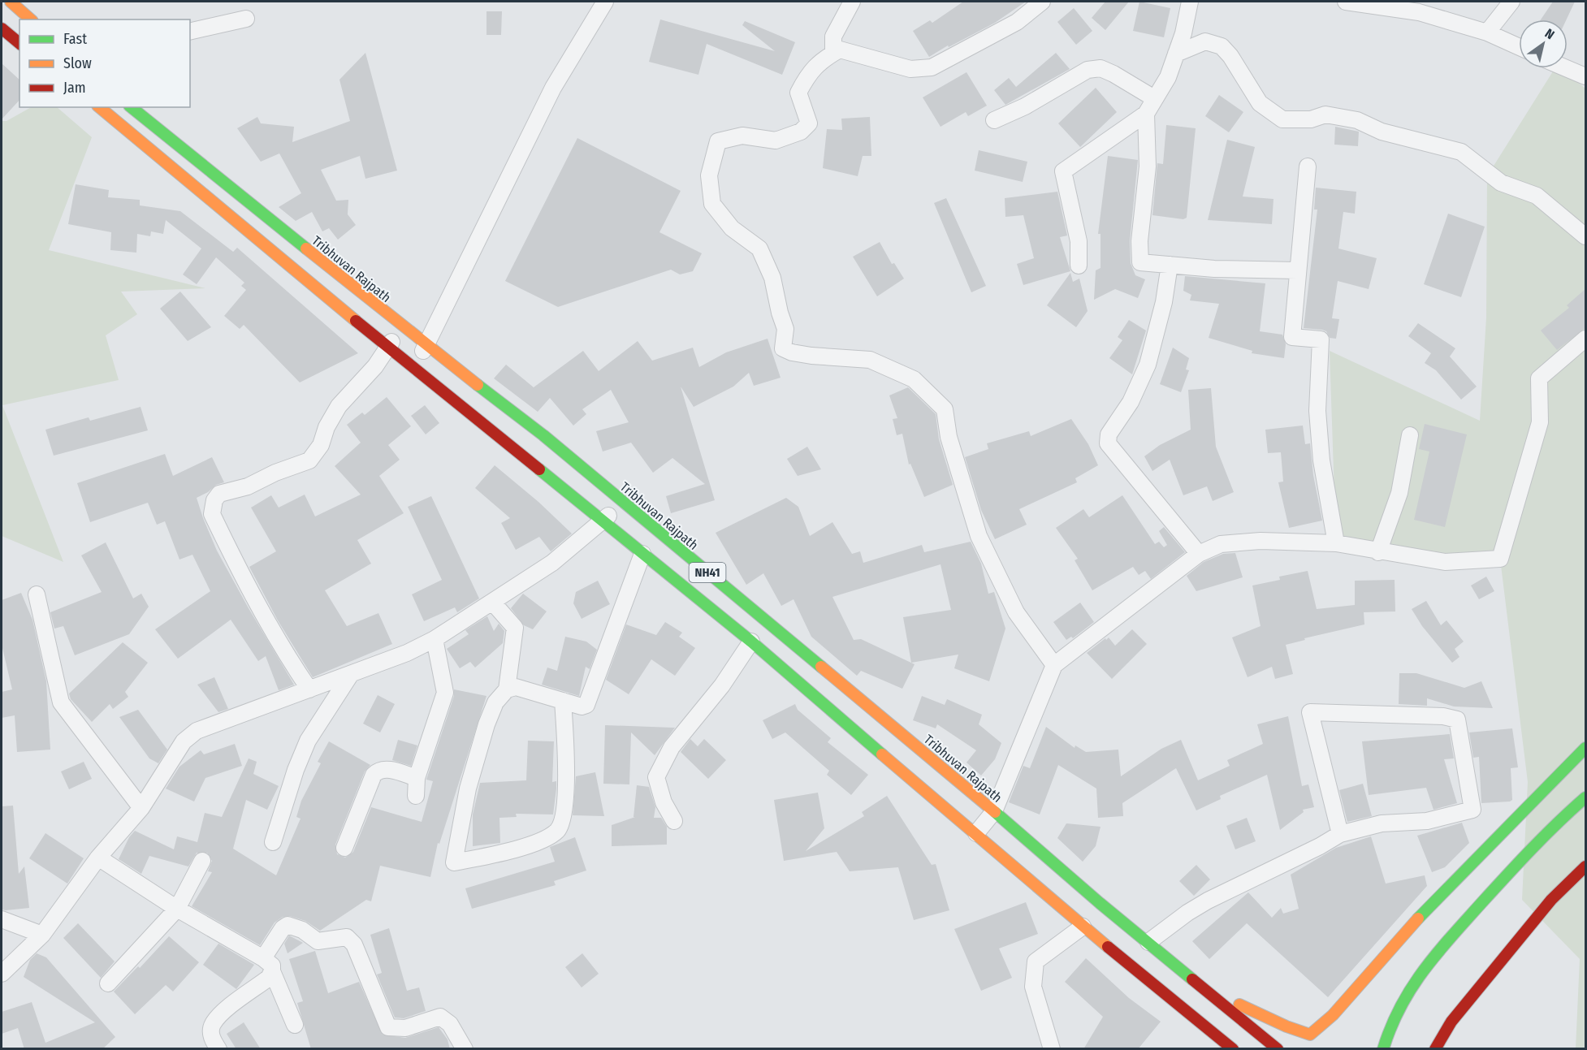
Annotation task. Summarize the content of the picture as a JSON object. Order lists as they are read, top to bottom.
{
  "streets": {
    "highway": ["Tribhuvan Rajpath", "NH41"]
  },
  "legend": ["Fast", "Slow", "Jam"],
  "north": "top right"
}
